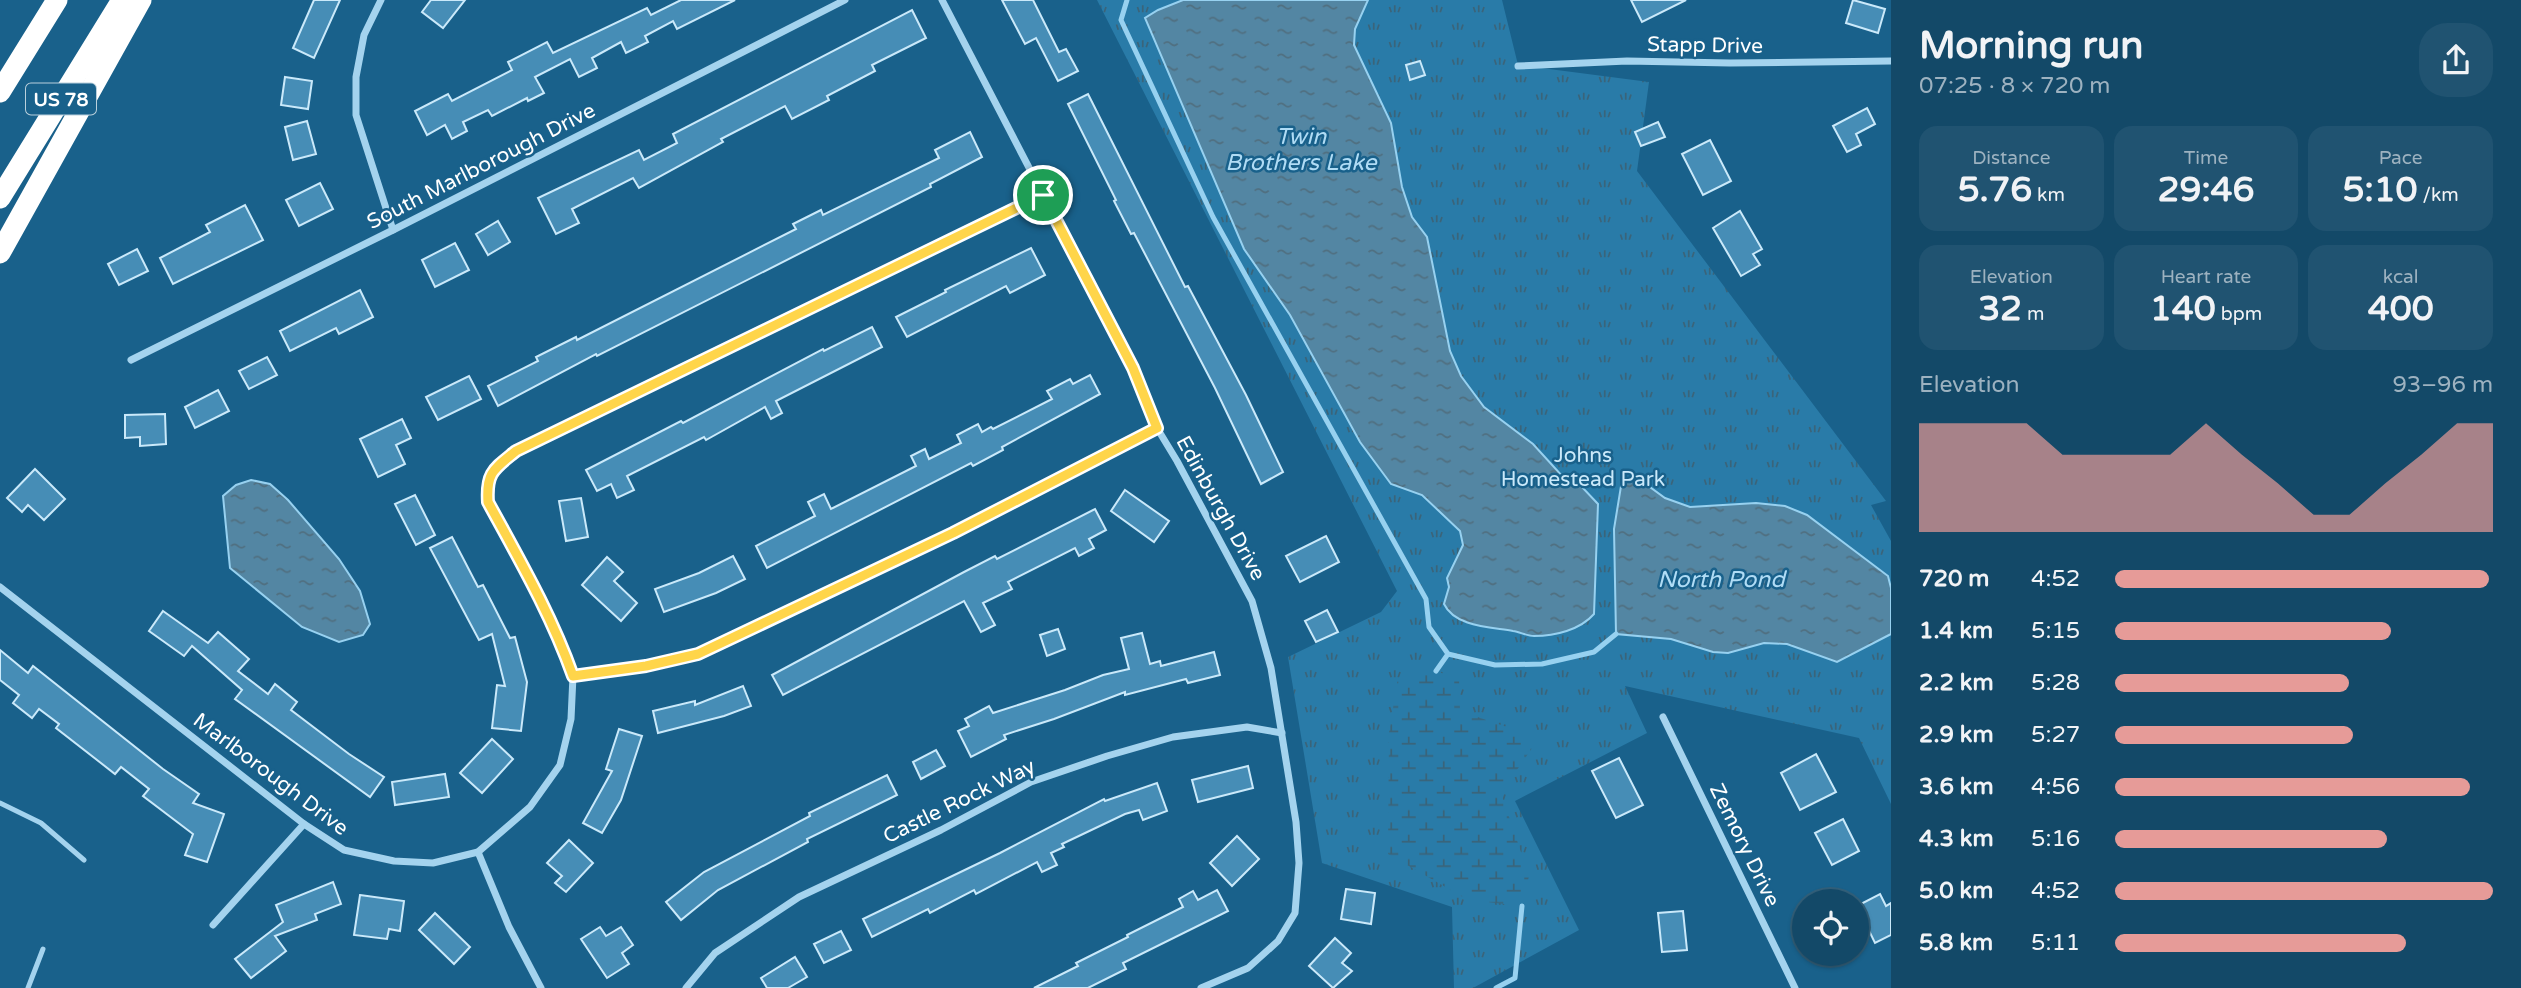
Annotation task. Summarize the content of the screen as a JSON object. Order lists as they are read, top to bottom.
{
  "streets": {
    "highway": ["US 78"],
    "street": [
      "Stapp Drive",
      "South Marlborough Drive",
      "Edinburgh Drive",
      "Marlborough Drive",
      "Castle Rock Way",
      "Zemory Drive"
    ]
  },
  "crossings": [
    ["Edinburgh Drive", "Marlborough Drive"],
    ["Edinburgh Drive", "Castle Rock Way"]
  ],
  "water": ["Twin Brothers Lake", "North Pond"],
  "parks": ["Johns Homestead Park"],
  "page": {
    "heading": ["Morning run", "07:25 · 8 × 720 m"],
    "stats": [
      ["Distance", "5.76 km"],
      ["Time", "29:46"],
      ["Pace", "5:10 /km"],
      ["Elevation", "32 m"],
      ["Heart rate", "140 bpm"],
      ["kcal", "400"]
    ],
    "chart": ["Elevation", "93–96 m"],
    "list": [
      {
        "name": "720 m",
        "note": "4:52"
      },
      {
        "name": "1.4 km",
        "note": "5:15"
      },
      {
        "name": "2.2 km",
        "note": "5:28"
      },
      {
        "name": "2.9 km",
        "note": "5:27"
      },
      {
        "name": "3.6 km",
        "note": "4:56"
      },
      {
        "name": "4.3 km",
        "note": "5:16"
      },
      {
        "name": "5.0 km",
        "note": "4:52"
      },
      {
        "name": "5.8 km",
        "note": "5:11"
      }
    ]
  }
}
